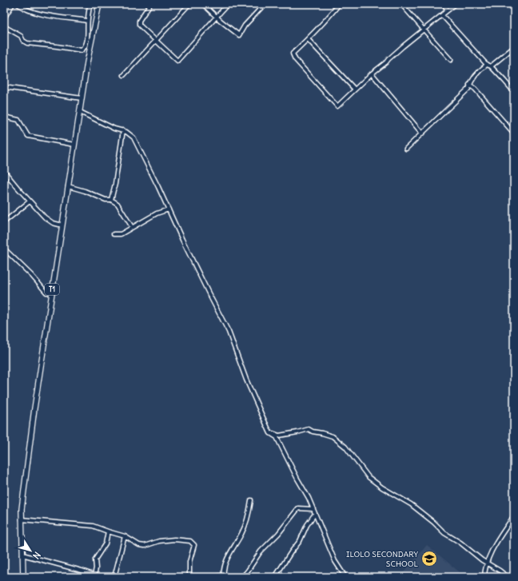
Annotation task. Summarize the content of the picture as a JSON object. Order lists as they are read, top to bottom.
{
  "streets": {
    "highway": ["T1"]
  },
  "places": {
    "school or university": ["ILOLO SECONDARY SCHOOL"]
  },
  "north": "bottom right"
}
